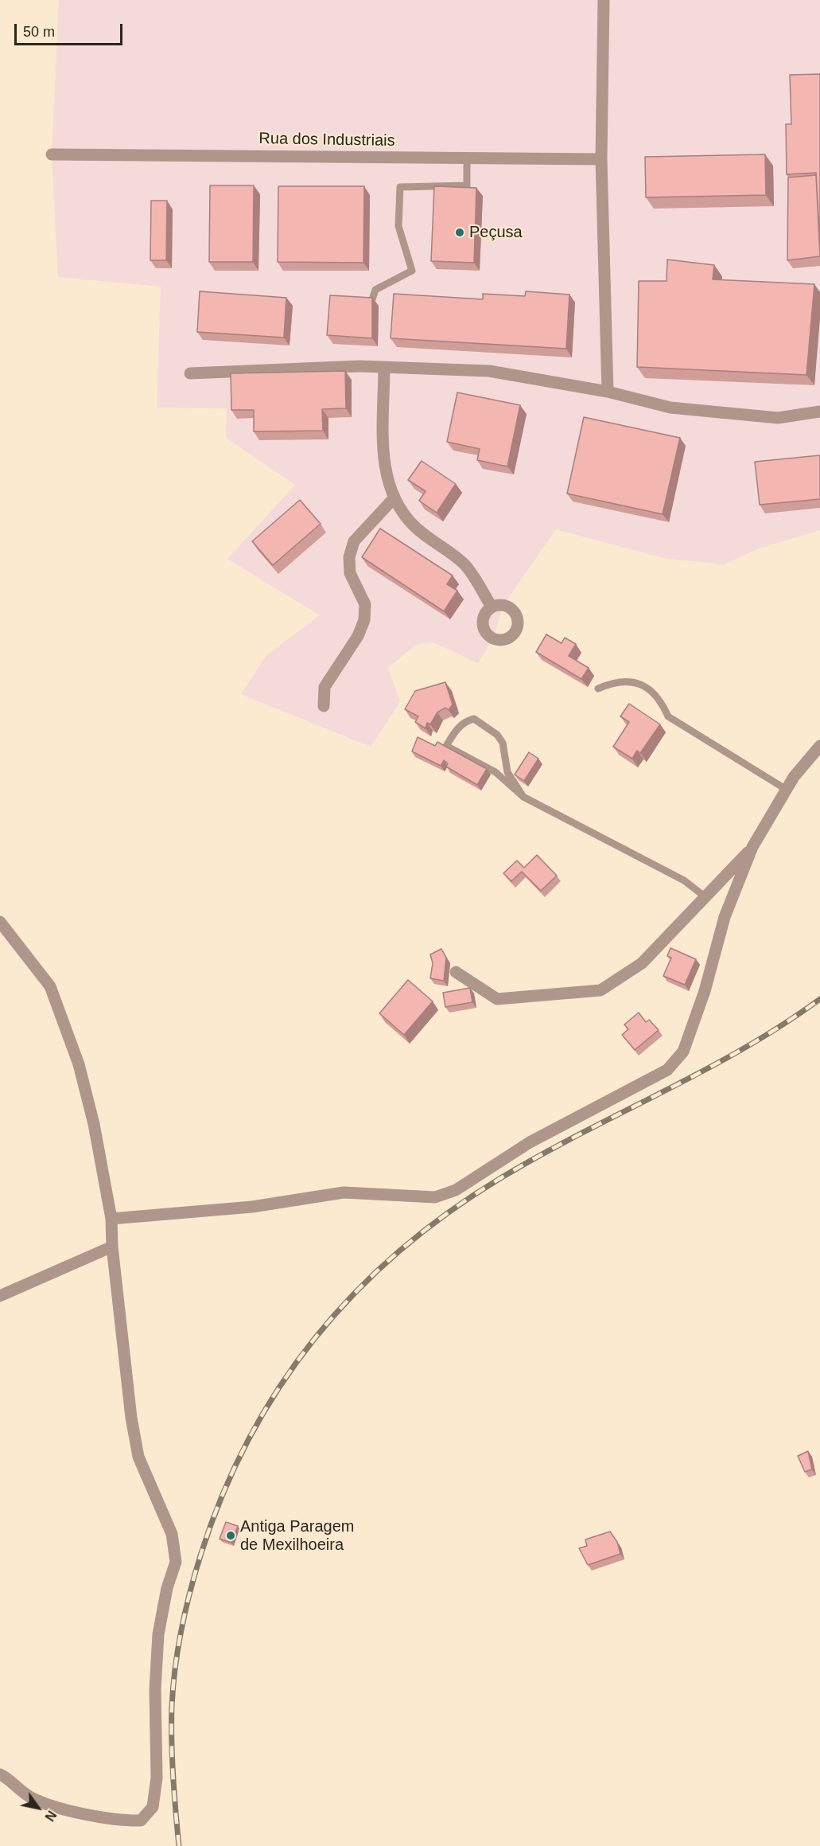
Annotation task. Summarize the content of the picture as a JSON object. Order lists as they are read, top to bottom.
{
  "streets": {
    "street": ["Rua dos Industriais"]
  },
  "places": ["Peçusa", "Antiga Paragem de Mexilhoeira"],
  "scale_bar": "50 m",
  "north": "bottom right"
}
